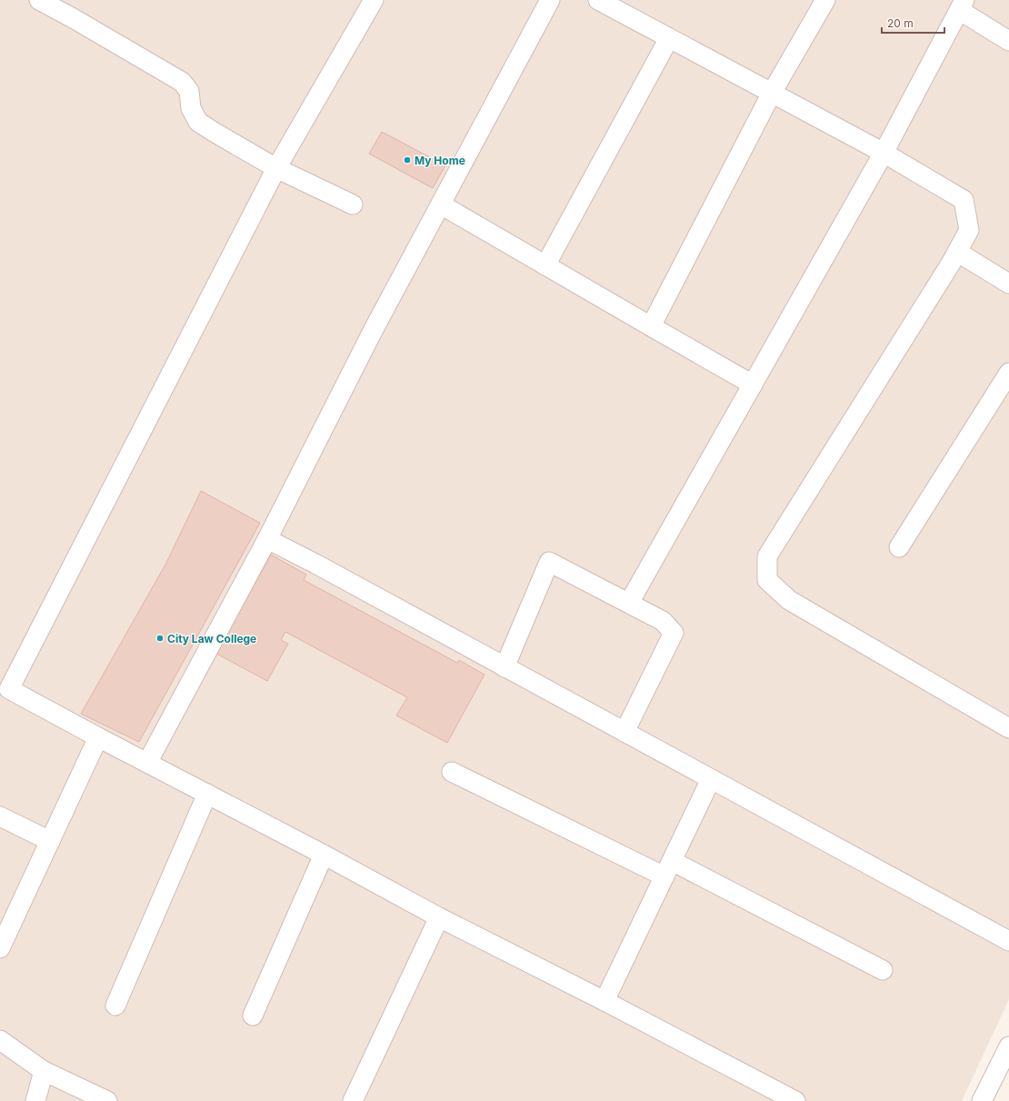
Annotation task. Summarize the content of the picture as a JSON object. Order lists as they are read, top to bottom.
{
  "places": ["My Home", "City Law College"],
  "scale_bar": "20 m"
}
